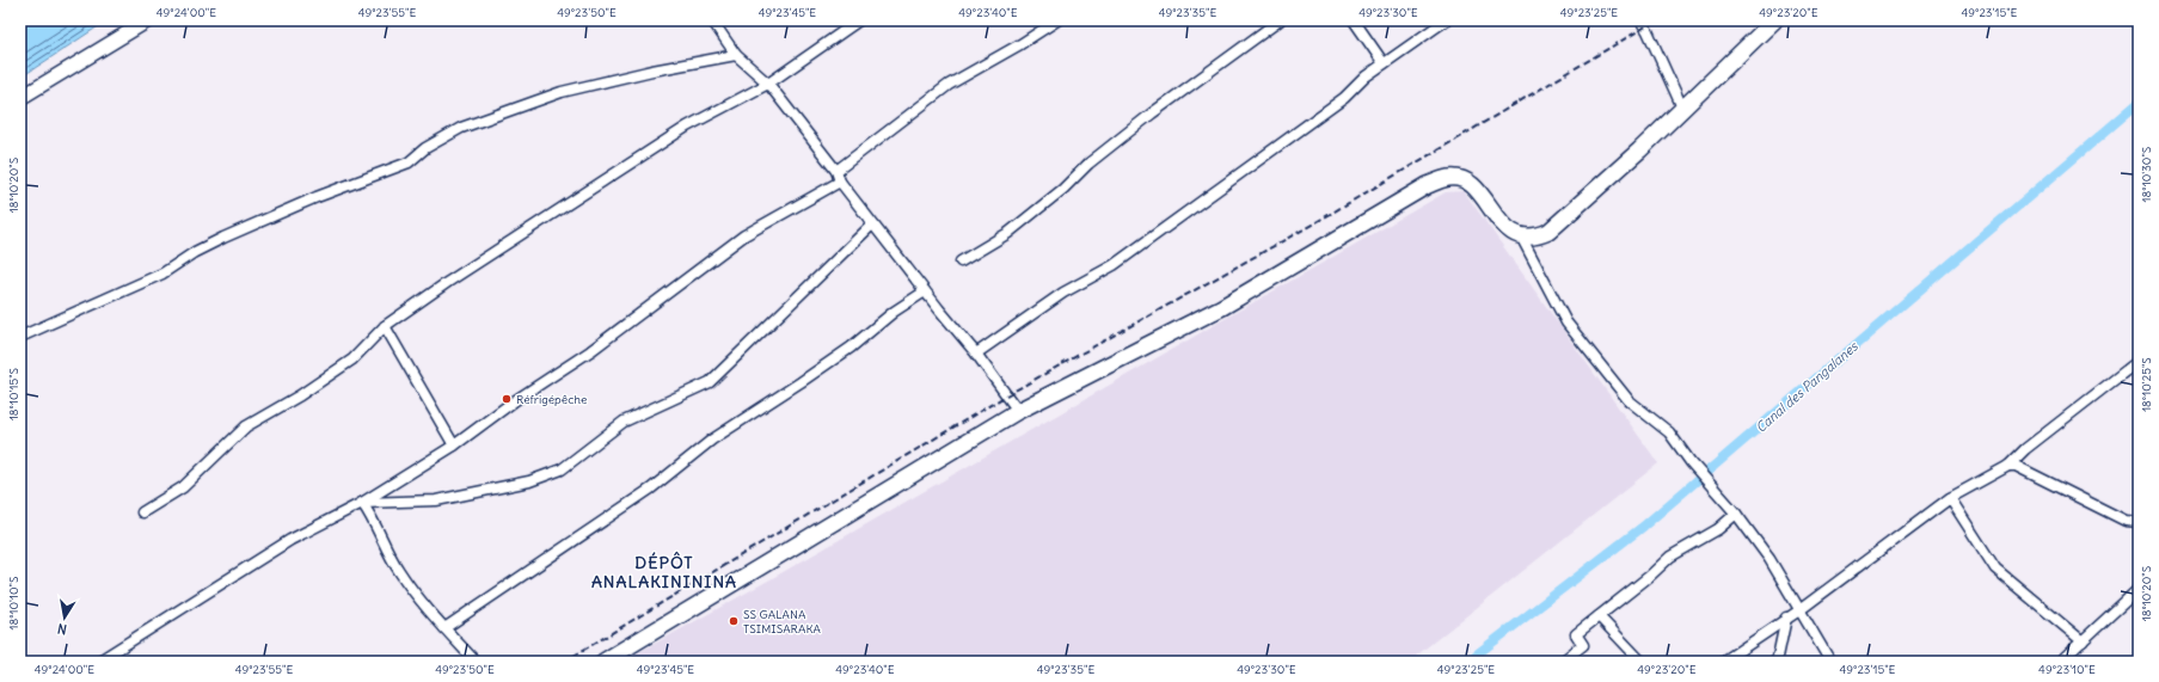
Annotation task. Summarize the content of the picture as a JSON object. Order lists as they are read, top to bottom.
{
  "districts": ["DÉPÔT ANALAKINININA"],
  "water": ["Canal des Pangalanes"],
  "places": ["Réfrigépêche", "SS GALANA TSIMISARAKA"],
  "north": "bottom",
  "coordinates": [
    "49°24'00\"E",
    "49°23'55\"E",
    "49°23'50\"E",
    "49°23'45\"E",
    "49°23'40\"E",
    "49°23'35\"E",
    "49°23'30\"E",
    "49°23'25\"E",
    "49°23'20\"E",
    "49°23'15\"E",
    "18°10'30\"S",
    "18°10'20\"S",
    "18°10'25\"S",
    "18°10'15\"S",
    "18°10'10\"S",
    "49°23'10\"E"
  ]
}
